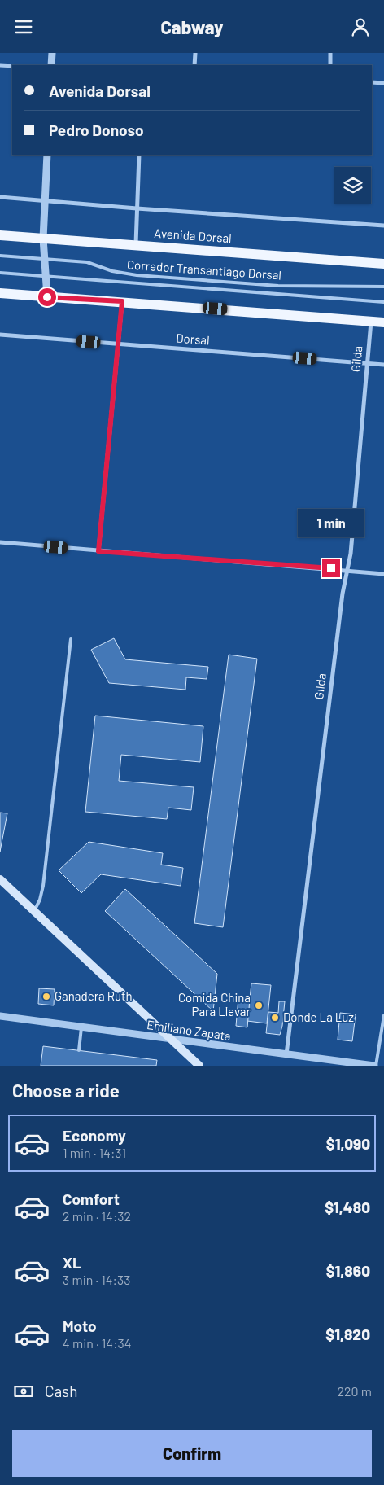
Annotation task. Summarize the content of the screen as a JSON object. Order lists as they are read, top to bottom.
{
  "streets": {
    "main road": ["Avenida Dorsal"],
    "street": ["Dorsal", "Gilda", "Emiliano Zapata"],
    "lane": ["Corredor Transantiago Dorsal"]
  },
  "crossings": [
    ["Dorsal", "Gilda"],
    ["Gilda", "Emiliano Zapata"]
  ],
  "places": ["Ganadera Ruth", "Comida China Para Llevar", "Donde La Luz"],
  "page": {
    "header": "Cabway",
    "banner": ["Avenida Dorsal", "Pedro Donoso"],
    "bubble": "1 min",
    "heading": "Choose a ride",
    "list": [
      {
        "name": "Economy",
        "note": "1 min · 14:31",
        "value": "$1,090"
      },
      {
        "name": "Comfort",
        "note": "2 min · 14:32",
        "value": "$1,480"
      },
      {
        "name": "XL",
        "note": "3 min · 14:33",
        "value": "$1,860"
      },
      {
        "name": "Moto",
        "note": "4 min · 14:34",
        "value": "$1,820"
      }
    ],
    "pay": ["Cash", "220 m"],
    "buttons": "Confirm"
  }
}
